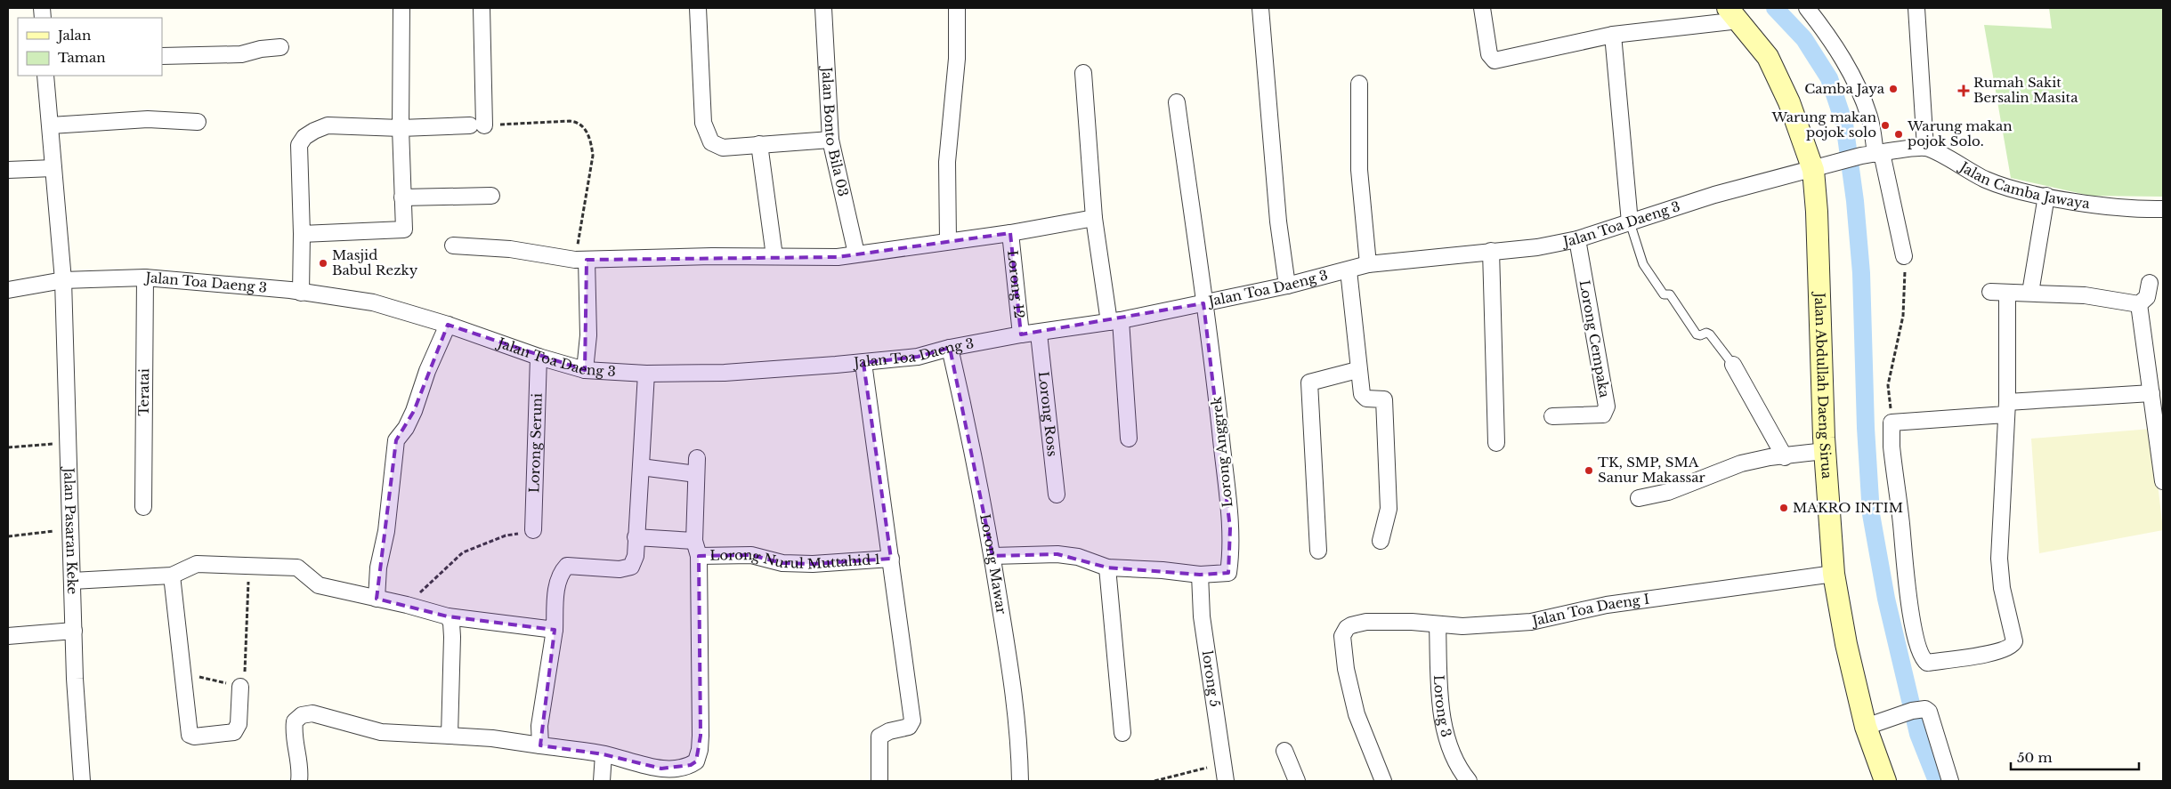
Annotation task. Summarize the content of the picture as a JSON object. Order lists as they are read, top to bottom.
{
  "streets": {
    "main road": ["Jalan Abdullah Daeng Sirua"],
    "street": [
      "Jalan Bonto Bila 03",
      "Jalan Camba Jawaya",
      "Jalan Toa Daeng 3",
      "Lorong 12",
      "Lorong Cempaka",
      "Teratai",
      "Lorong Ross",
      "Lorong Seruni",
      "Lorong Anggrek",
      "Jalan Pasaran Keke",
      "Lorong Nurul Muttahid 1",
      "Lorong Mawar",
      "Jalan Toa Daeng I",
      "lorong 5",
      "Lorong 3"
    ]
  },
  "crossings": [
    ["Jalan Toa Daeng 3", "Lorong 12"],
    ["Jalan Toa Daeng 3", "Lorong Cempaka"],
    ["Jalan Toa Daeng 3", "Jalan Abdullah Daeng Sirua"],
    ["Jalan Toa Daeng 3", "Teratai"],
    ["Jalan Toa Daeng 3", "Lorong Ross"],
    ["Jalan Toa Daeng 3", "Lorong Seruni"],
    ["Jalan Toa Daeng 3", "Lorong Anggrek"],
    ["Jalan Toa Daeng 3", "Jalan Pasaran Keke"],
    ["Jalan Toa Daeng 3", "Lorong Mawar"],
    ["Jalan Abdullah Daeng Sirua", "Jalan Toa Daeng I"],
    ["Lorong Anggrek", "lorong 5"],
    ["Jalan Toa Daeng I", "Lorong 3"]
  ],
  "places": {
    "other": [
      "Camba Jaya",
      "Warung makan pojok solo",
      "Warung makan pojok Solo.",
      "Masjid Babul Rezky",
      "TK, SMP, SMA Sanur Makassar",
      "MAKRO INTIM"
    ],
    "health": ["Rumah Sakit Bersalin Masita"]
  },
  "legend": ["Jalan", "Taman"],
  "scale_bar": "50 m"
}
